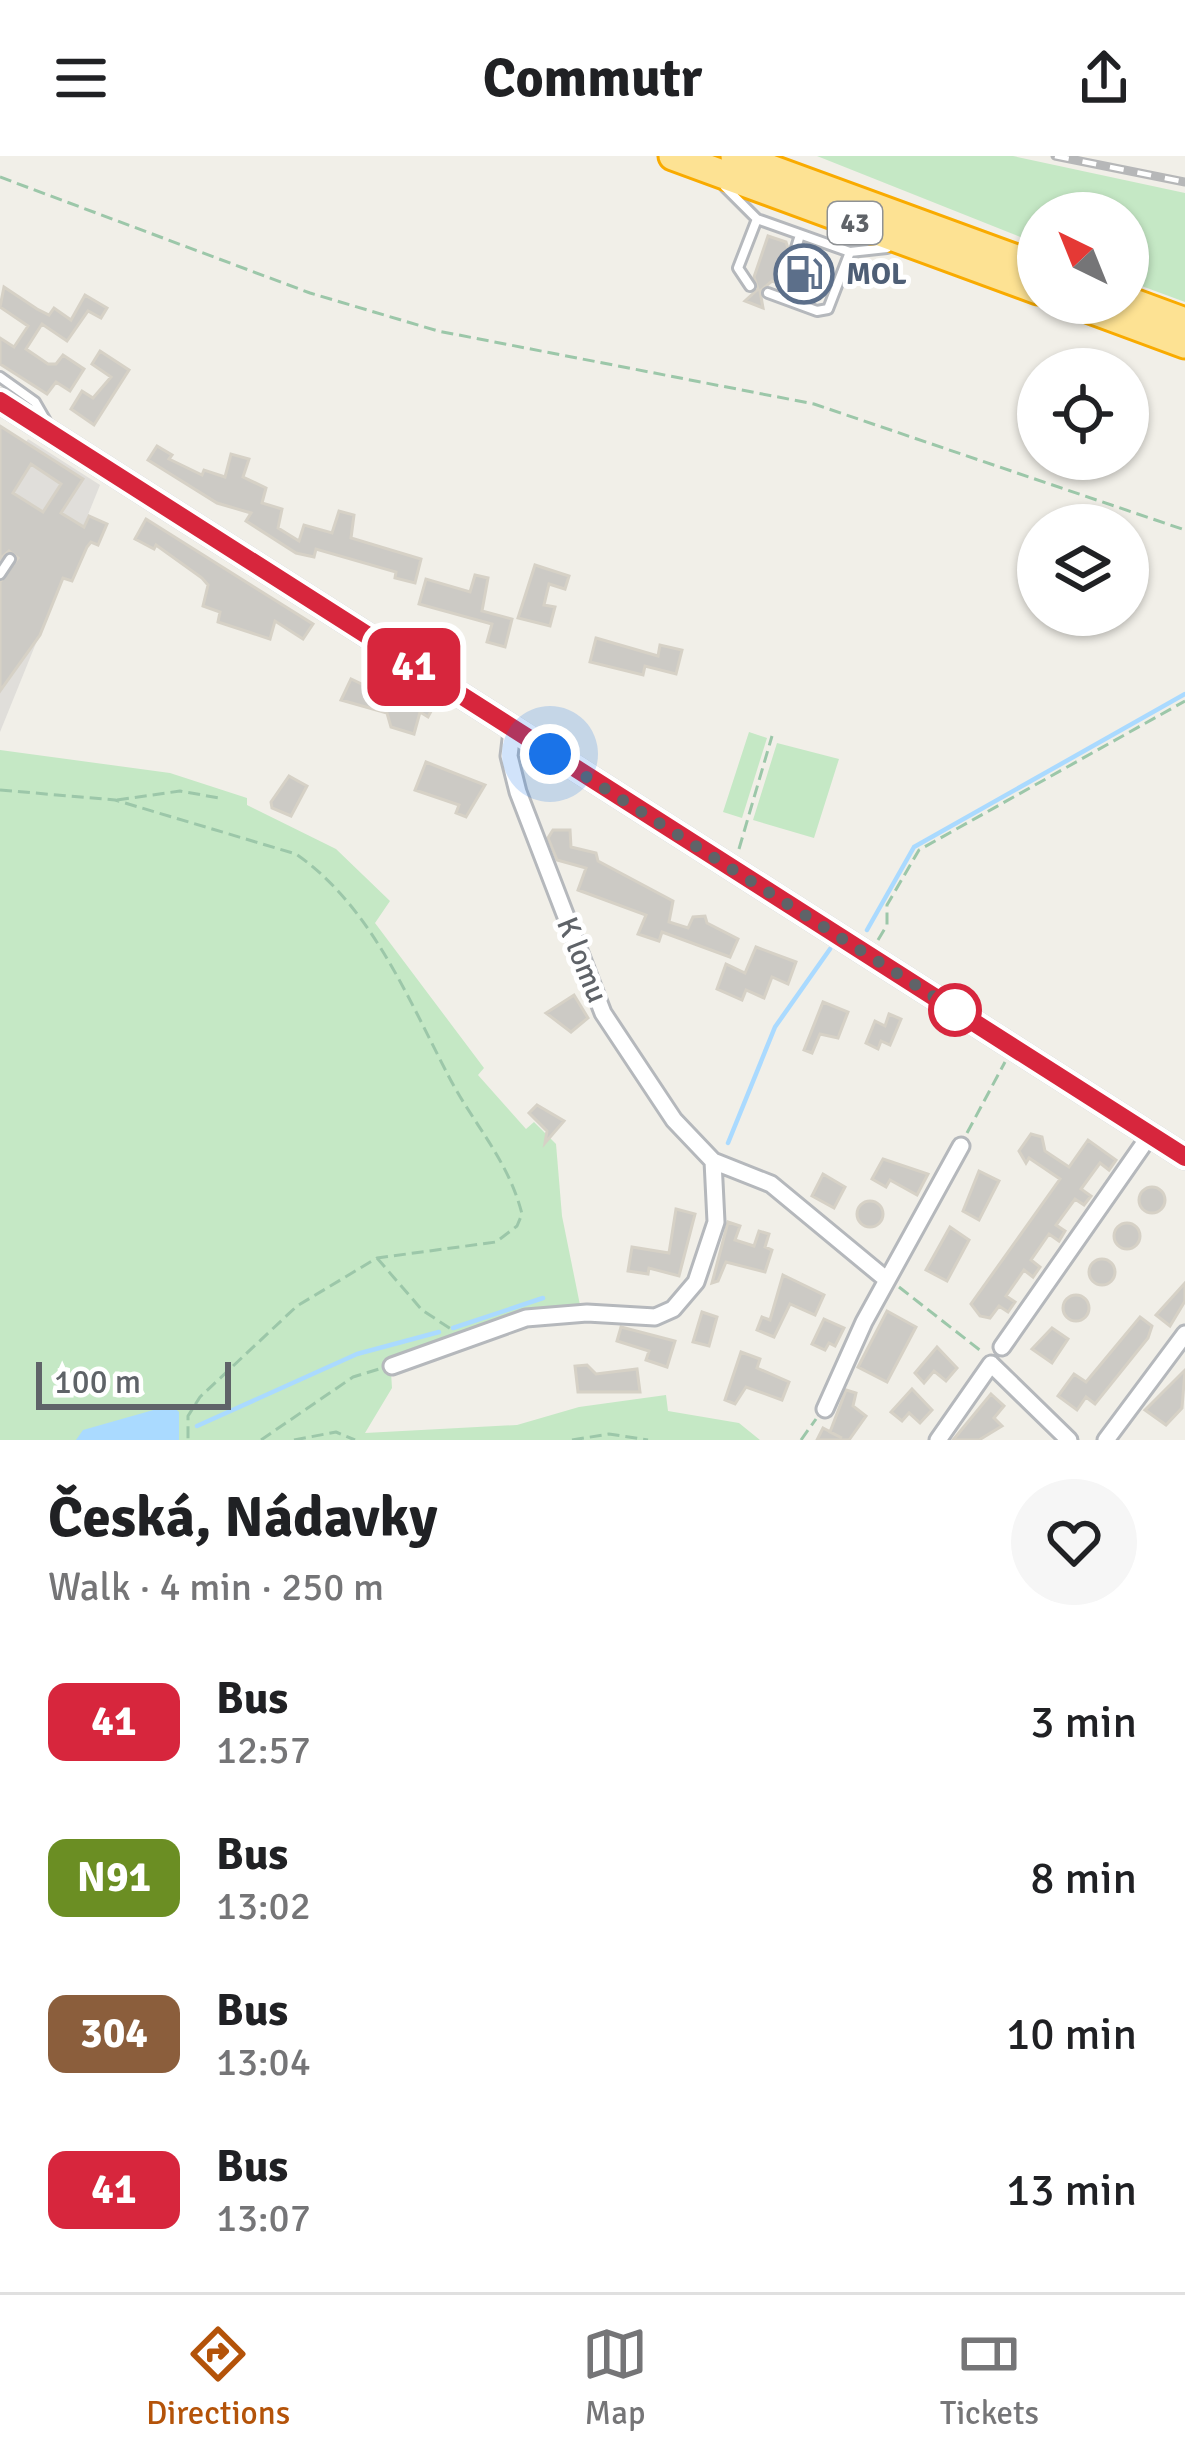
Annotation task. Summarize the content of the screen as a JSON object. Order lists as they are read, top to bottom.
{
  "streets": {
    "highway": ["43"],
    "street": ["K lomu"]
  },
  "places": {
    "fuel station": ["MOL"]
  },
  "lines": ["bus line 41"],
  "scale_bar": "100 m",
  "north": "top left",
  "page": {
    "header": "Commutr",
    "on_map": "41",
    "scale": "100 m",
    "heading": ["Česká, Nádavky", "Walk · 4 min · 250 m"],
    "list": [
      {
        "mark": "41",
        "name": "Bus",
        "note": "12:57",
        "value": "3 min"
      },
      {
        "mark": "N91",
        "name": "Bus",
        "note": "13:02",
        "value": "8 min"
      },
      {
        "mark": "304",
        "name": "Bus",
        "note": "13:04",
        "value": "10 min"
      },
      {
        "mark": "41",
        "name": "Bus",
        "note": "13:07",
        "value": "13 min"
      }
    ],
    "tabs": ["Directions", "Map", "Tickets"]
  }
}
